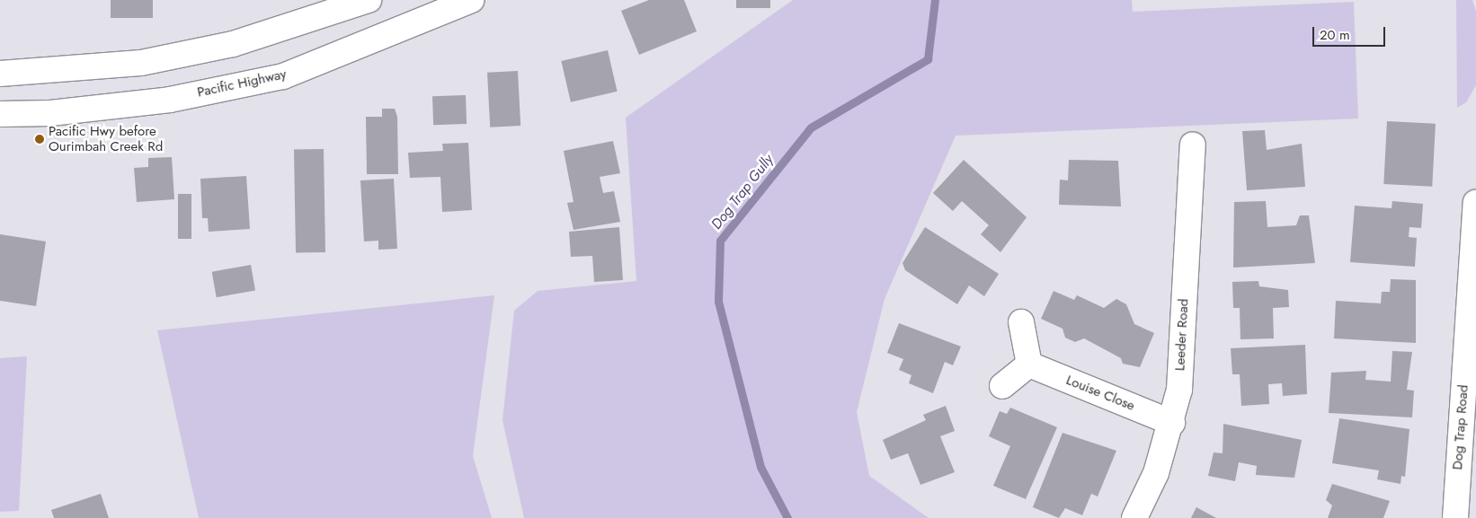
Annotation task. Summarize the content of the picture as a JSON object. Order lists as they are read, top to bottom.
{
  "streets": {
    "street": [
      "Pacific Highway",
      "Leeder Road",
      "Louise Close",
      "Dog Trap Road"
    ]
  },
  "crossings": [
    ["Leeder Road", "Louise Close"]
  ],
  "water": ["Dog Trap Gully"],
  "places": ["Pacific Hwy before Ourimbah Creek Rd"],
  "scale_bar": "20 m"
}
